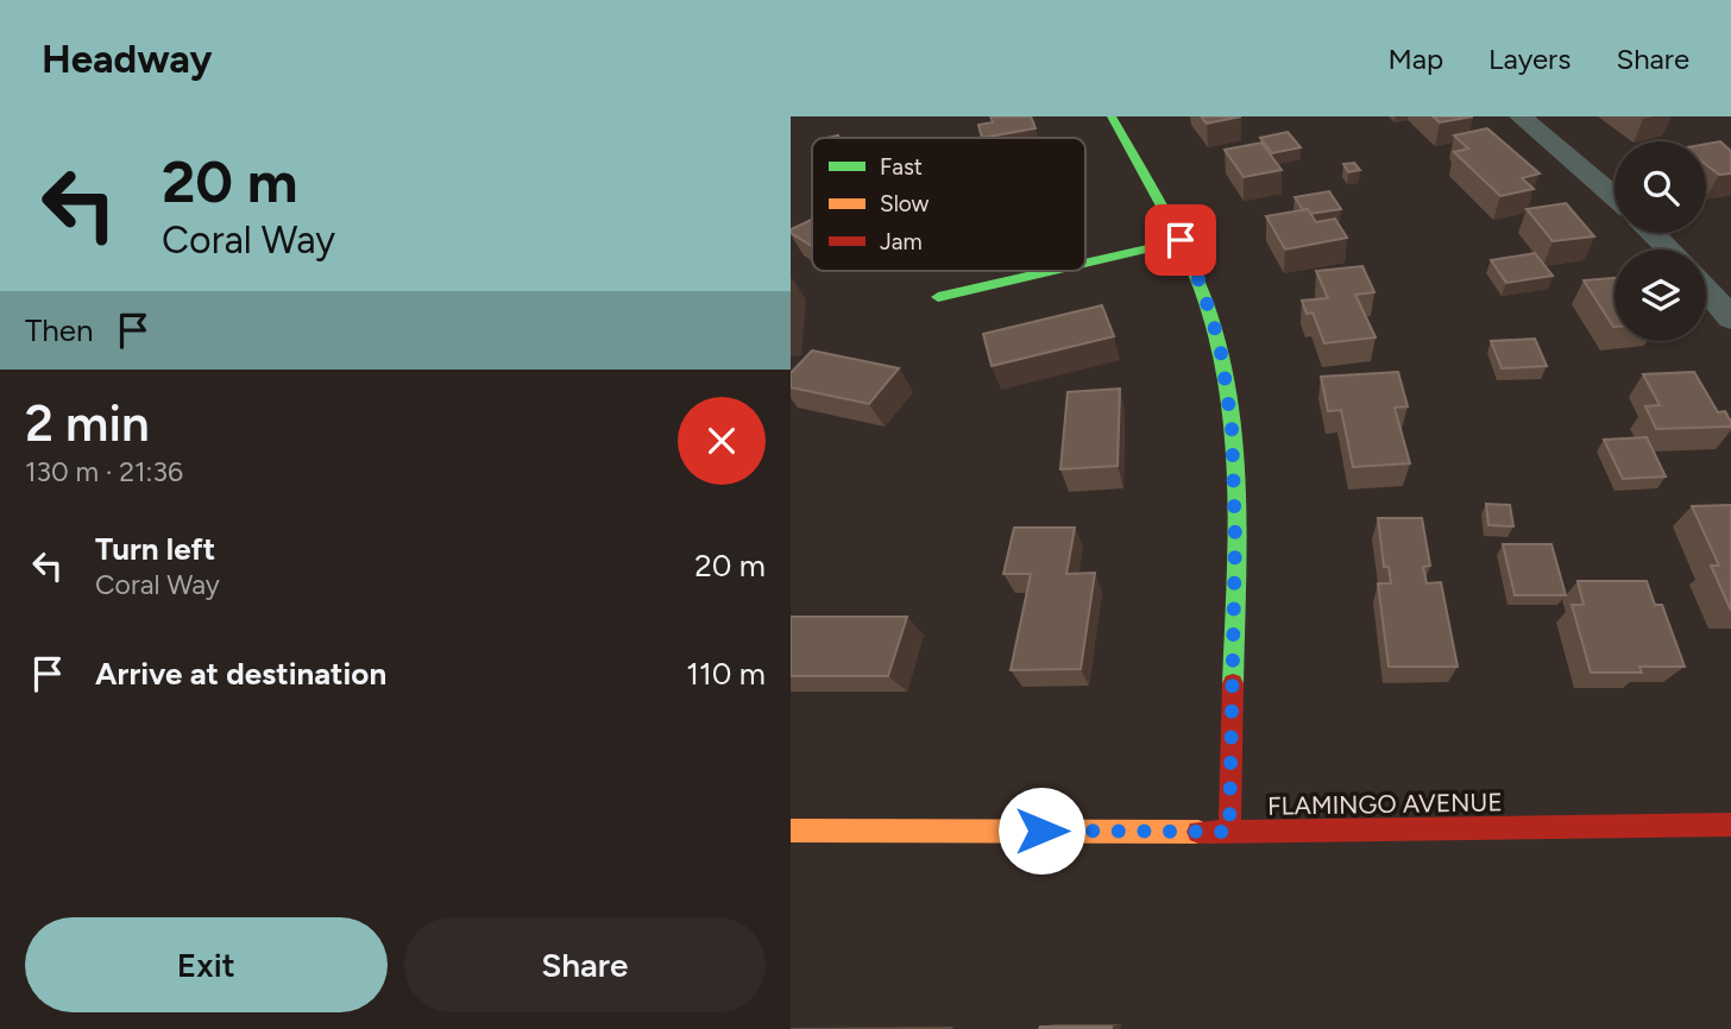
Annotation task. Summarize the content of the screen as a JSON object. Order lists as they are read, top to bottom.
{
  "streets": {
    "street": ["FLAMINGO AVENUE"]
  },
  "legend": ["Fast", "Slow", "Jam"],
  "page": {
    "header": "Headway",
    "nav": ["Map", "Layers", "Share"],
    "turn": ["20 m", "Coral Way"],
    "then": "Then",
    "heading": ["2 min", "130 m · 21:36"],
    "list": [
      {
        "name": "Turn left",
        "note": "Coral Way",
        "value": "20 m"
      },
      {
        "name": "Arrive at destination",
        "value": "110 m"
      }
    ],
    "buttons": ["Exit", "Share"]
  }
}
